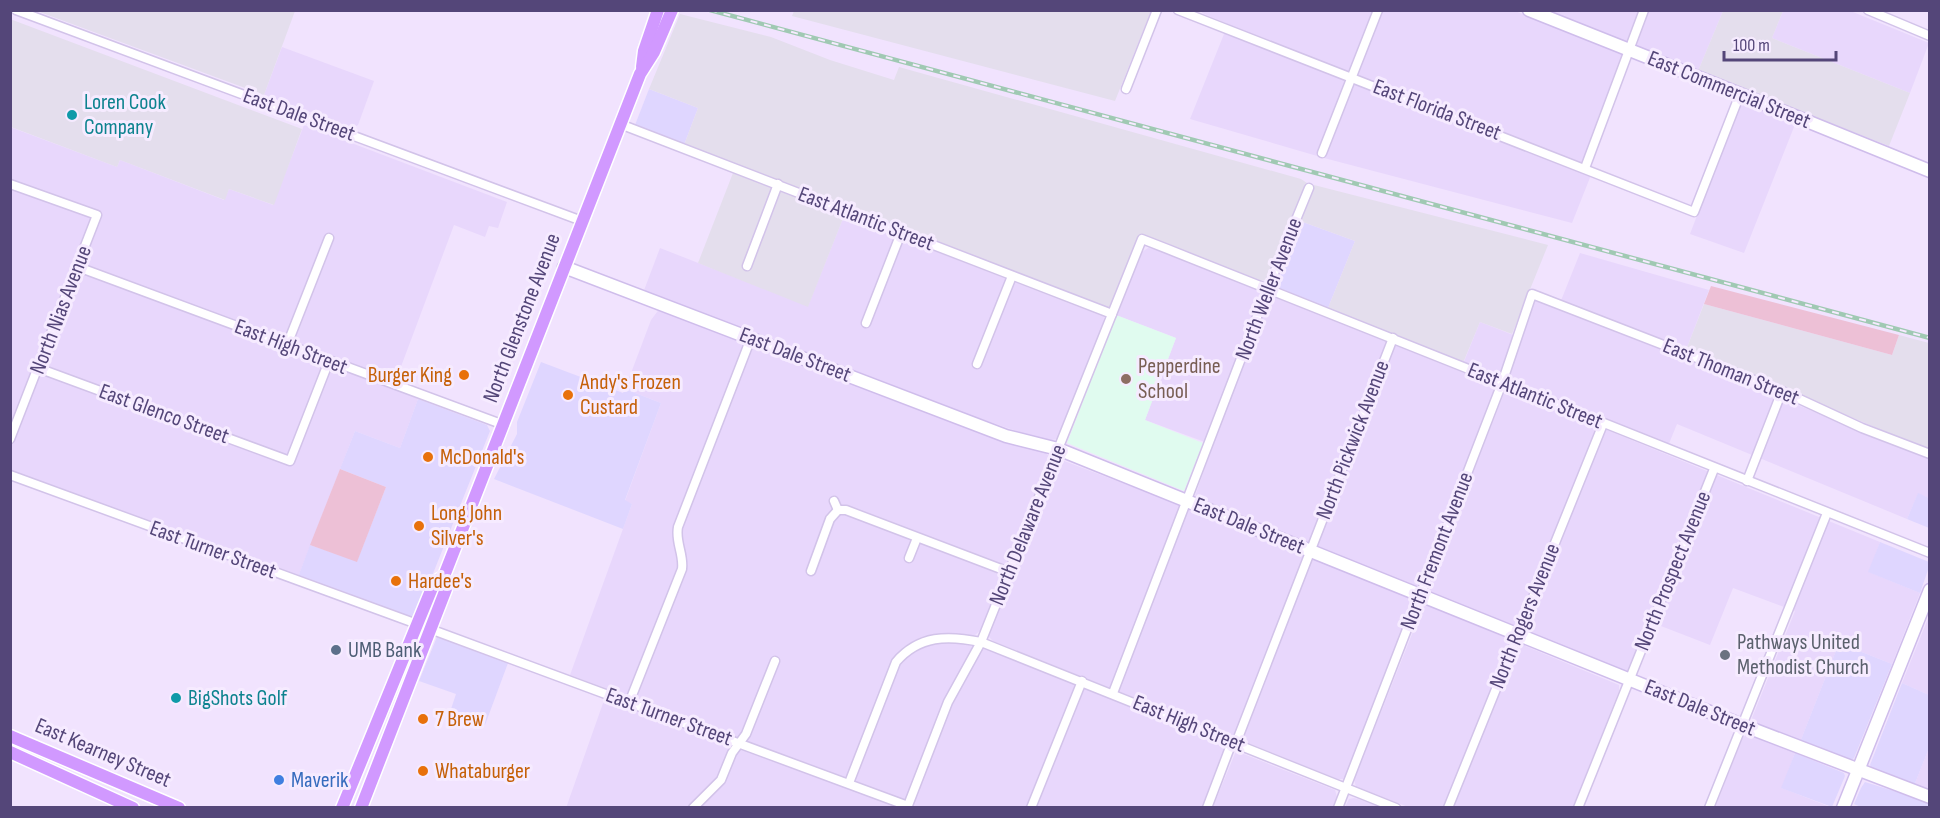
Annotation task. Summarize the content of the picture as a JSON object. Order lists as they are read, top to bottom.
{
  "streets": {
    "main road": ["North Glenstone Avenue", "East Kearney Street"],
    "street": [
      "East Commercial Street",
      "East Florida Street",
      "East Dale Street",
      "East Atlantic Street",
      "North Weller Avenue",
      "North Nias Avenue",
      "East High Street",
      "East Thoman Street",
      "East Glenco Street",
      "North Pickwick Avenue",
      "North Delaware Avenue",
      "East Turner Street",
      "North Fremont Avenue",
      "North Prospect Avenue",
      "North Rogers Avenue"
    ]
  },
  "crossings": [
    ["East Commercial Street", "East Florida Street"],
    ["East Dale Street", "North Weller Avenue"],
    ["East Dale Street", "North Glenstone Avenue"],
    ["East Dale Street", "North Pickwick Avenue"],
    ["East Dale Street", "North Delaware Avenue"],
    ["East Dale Street", "North Fremont Avenue"],
    ["East Dale Street", "North Prospect Avenue"],
    ["East Dale Street", "North Rogers Avenue"],
    ["East Atlantic Street", "North Weller Avenue"],
    ["East Atlantic Street", "North Glenstone Avenue"],
    ["East Atlantic Street", "North Pickwick Avenue"],
    ["East Atlantic Street", "North Delaware Avenue"],
    ["East Atlantic Street", "North Fremont Avenue"],
    ["East Atlantic Street", "North Prospect Avenue"],
    ["East Atlantic Street", "North Rogers Avenue"],
    ["North Weller Avenue", "East High Street"],
    ["North Nias Avenue", "East High Street"],
    ["North Nias Avenue", "East Glenco Street"],
    ["North Glenstone Avenue", "East High Street"],
    ["North Glenstone Avenue", "East Turner Street"],
    ["East High Street", "East Glenco Street"],
    ["East High Street", "North Pickwick Avenue"],
    ["East High Street", "North Delaware Avenue"],
    ["East High Street", "East Turner Street"],
    ["East High Street", "North Fremont Avenue"],
    ["East Thoman Street", "North Fremont Avenue"],
    ["North Delaware Avenue", "East Turner Street"]
  ],
  "places": [
    "Loren Cook Company",
    "Burger King",
    "Pepperdine School",
    "Andy's Frozen Custard",
    "McDonald's",
    "Long John Silver's",
    "Hardee's",
    "UMB Bank",
    "Pathways United Methodist Church",
    "BigShots Golf",
    "7 Brew",
    "Whataburger",
    "Maverik"
  ],
  "scale_bar": "100 m"
}
